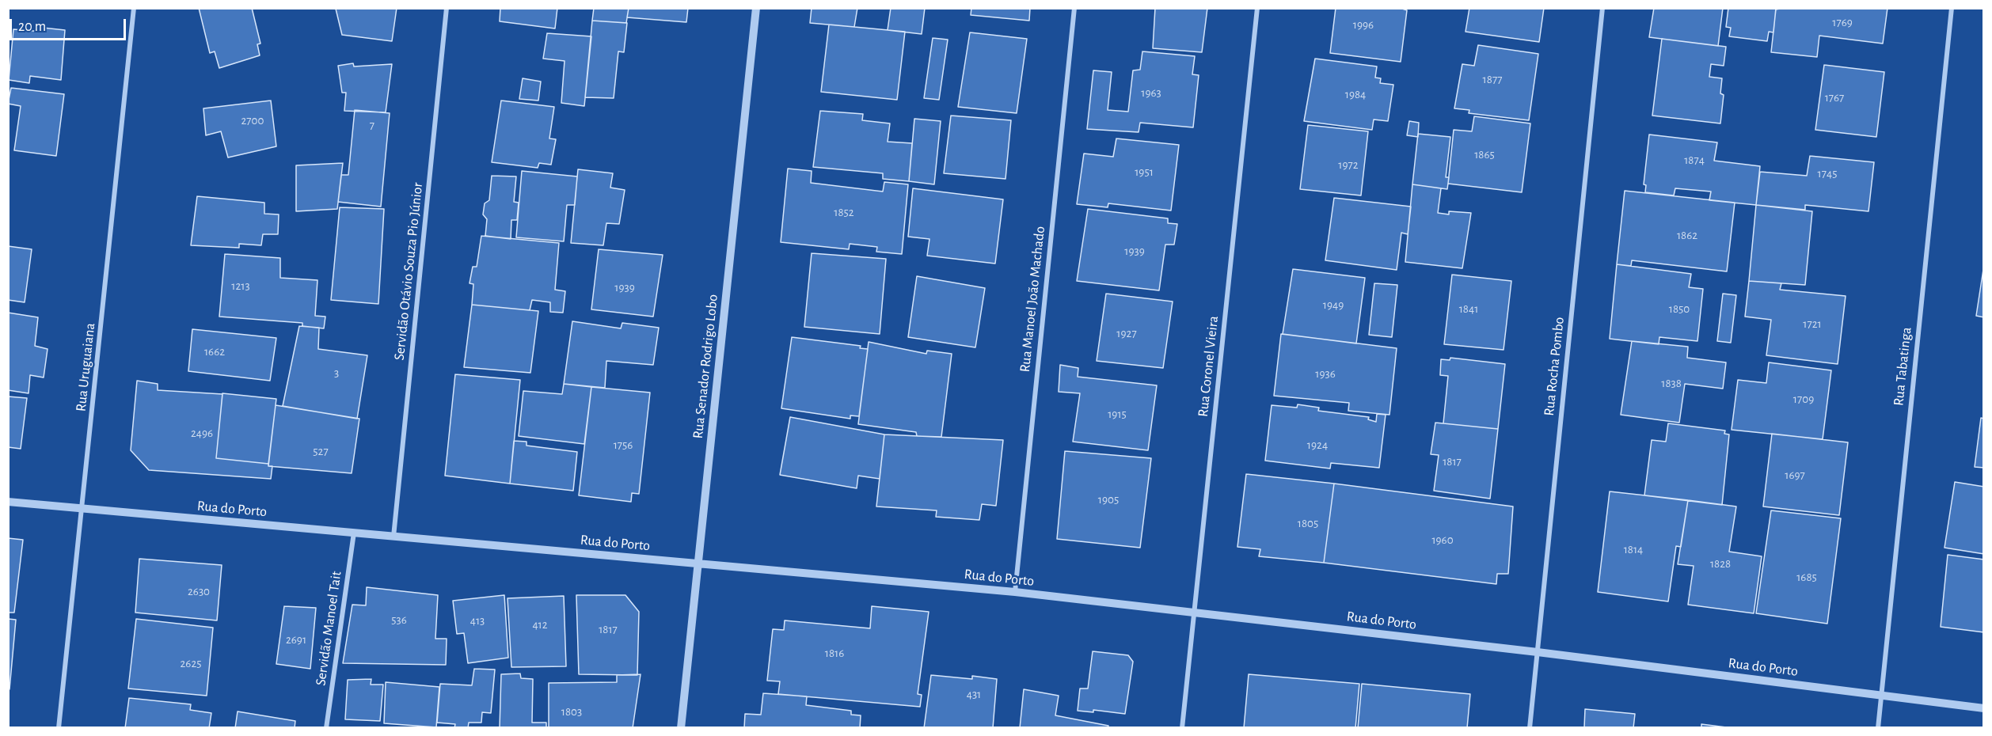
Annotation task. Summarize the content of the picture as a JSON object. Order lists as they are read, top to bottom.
{
  "streets": {
    "street": [
      "Servidão Otávio Souza Pio Júnior",
      "Rua Manoel João Machado",
      "Rua Senador Rodrigo Lobo",
      "Rua Coronel Vieira",
      "Rua Rocha Pombo",
      "Rua Tabatinga",
      "Rua Uruguaiana",
      "Rua do Porto",
      "Servidão Manoel Tait"
    ]
  },
  "crossings": [
    ["Servidão Otávio Souza Pio Júnior", "Rua do Porto"],
    ["Rua Manoel João Machado", "Rua do Porto"],
    ["Rua Senador Rodrigo Lobo", "Rua do Porto"],
    ["Rua Coronel Vieira", "Rua do Porto"],
    ["Rua Rocha Pombo", "Rua do Porto"],
    ["Rua Tabatinga", "Rua do Porto"],
    ["Rua Uruguaiana", "Rua do Porto"],
    ["Rua do Porto", "Servidão Manoel Tait"]
  ],
  "house_numbers": [
    "1769",
    "1996",
    "1877",
    "1963",
    "1984",
    "1767",
    "2700",
    "7",
    "1865",
    "1874",
    "1972",
    "1951",
    "1745",
    "1852",
    "1862",
    "1939",
    "1213",
    "1939",
    "1949",
    "1841",
    "1850",
    "1721",
    "1927",
    "1662",
    "3",
    "1936",
    "1838",
    "1709",
    "1915",
    "2496",
    "1756",
    "1924",
    "527",
    "1817",
    "1697",
    "1905",
    "1805",
    "1960",
    "1814",
    "1828",
    "1685",
    "2630",
    "536",
    "413",
    "412",
    "1817",
    "2691",
    "1816",
    "2625",
    "431",
    "1803"
  ],
  "scale_bar": "20 m"
}
